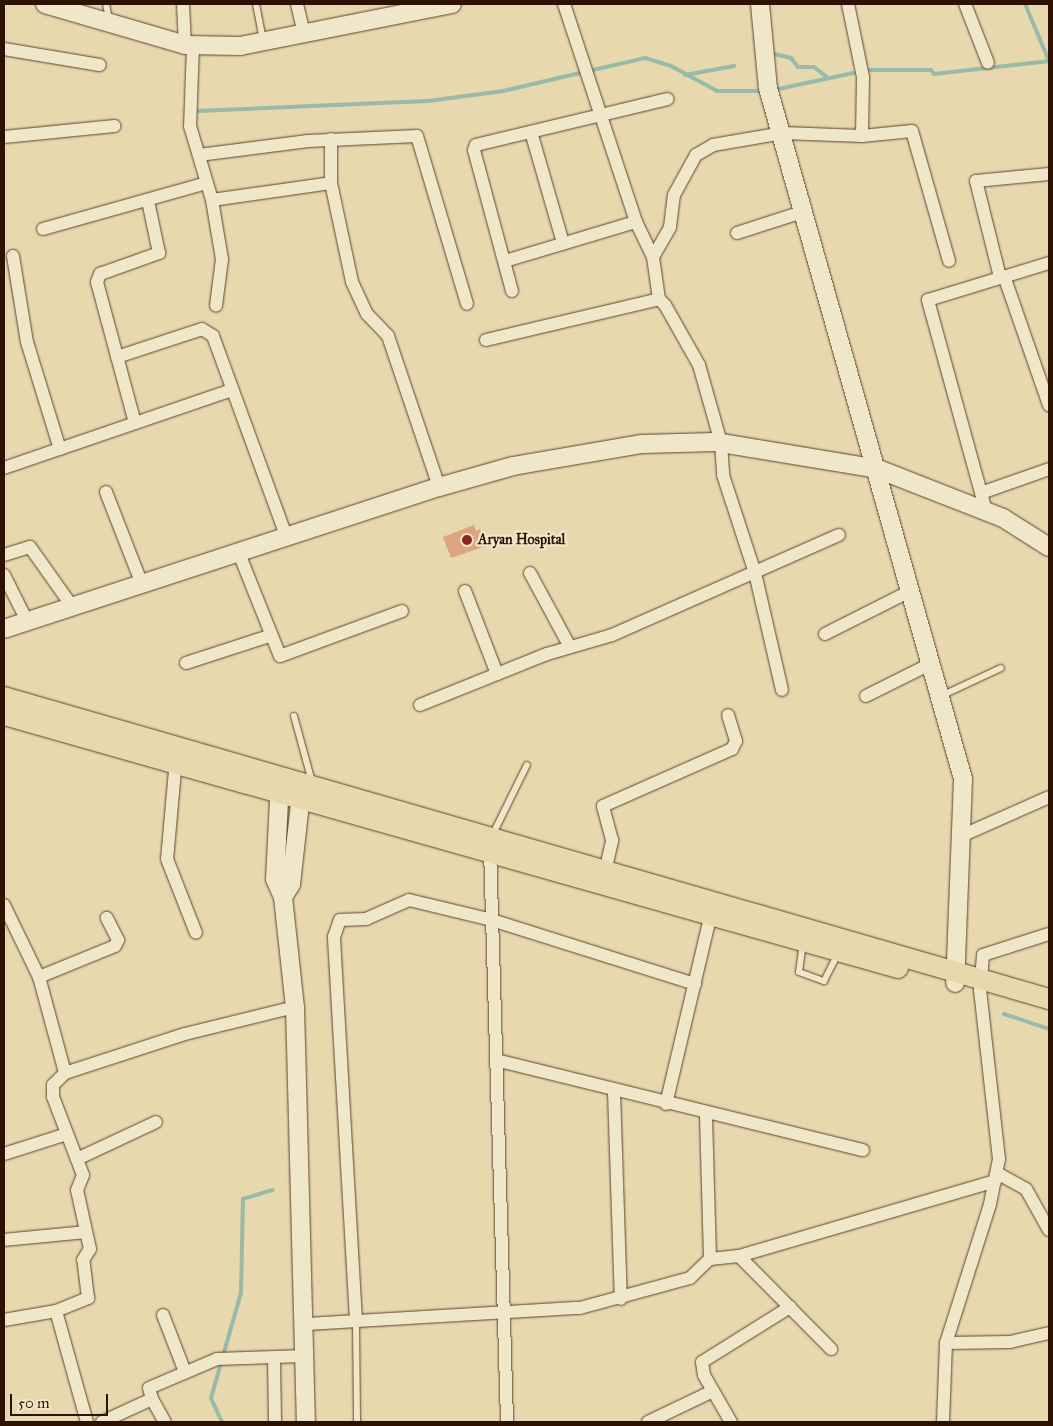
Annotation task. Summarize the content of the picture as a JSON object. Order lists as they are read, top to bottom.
{
  "places": ["Aryan Hospital"],
  "scale_bar": "50 m"
}
